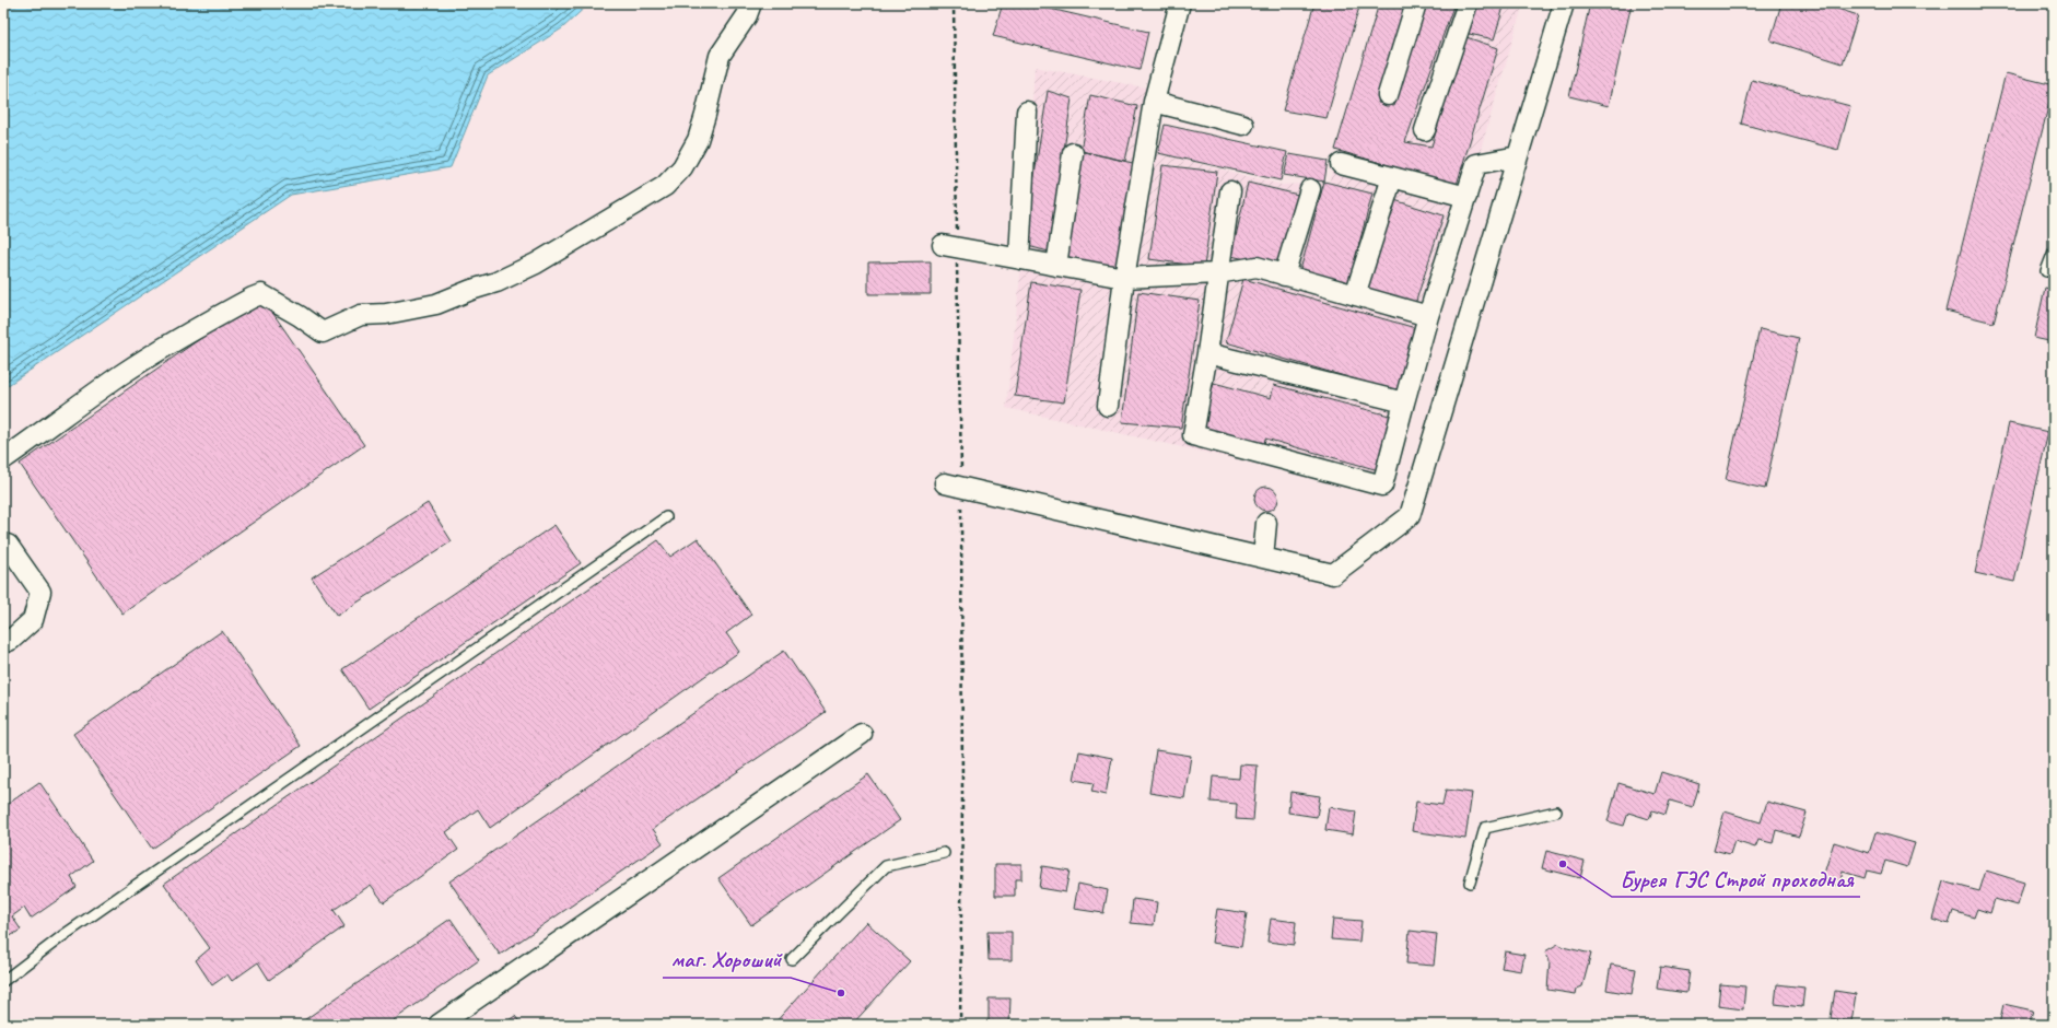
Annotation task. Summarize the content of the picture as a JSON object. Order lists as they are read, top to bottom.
{
  "places": ["Бурея ГЭС Строй проходная", "маг. Хороший"]
}
